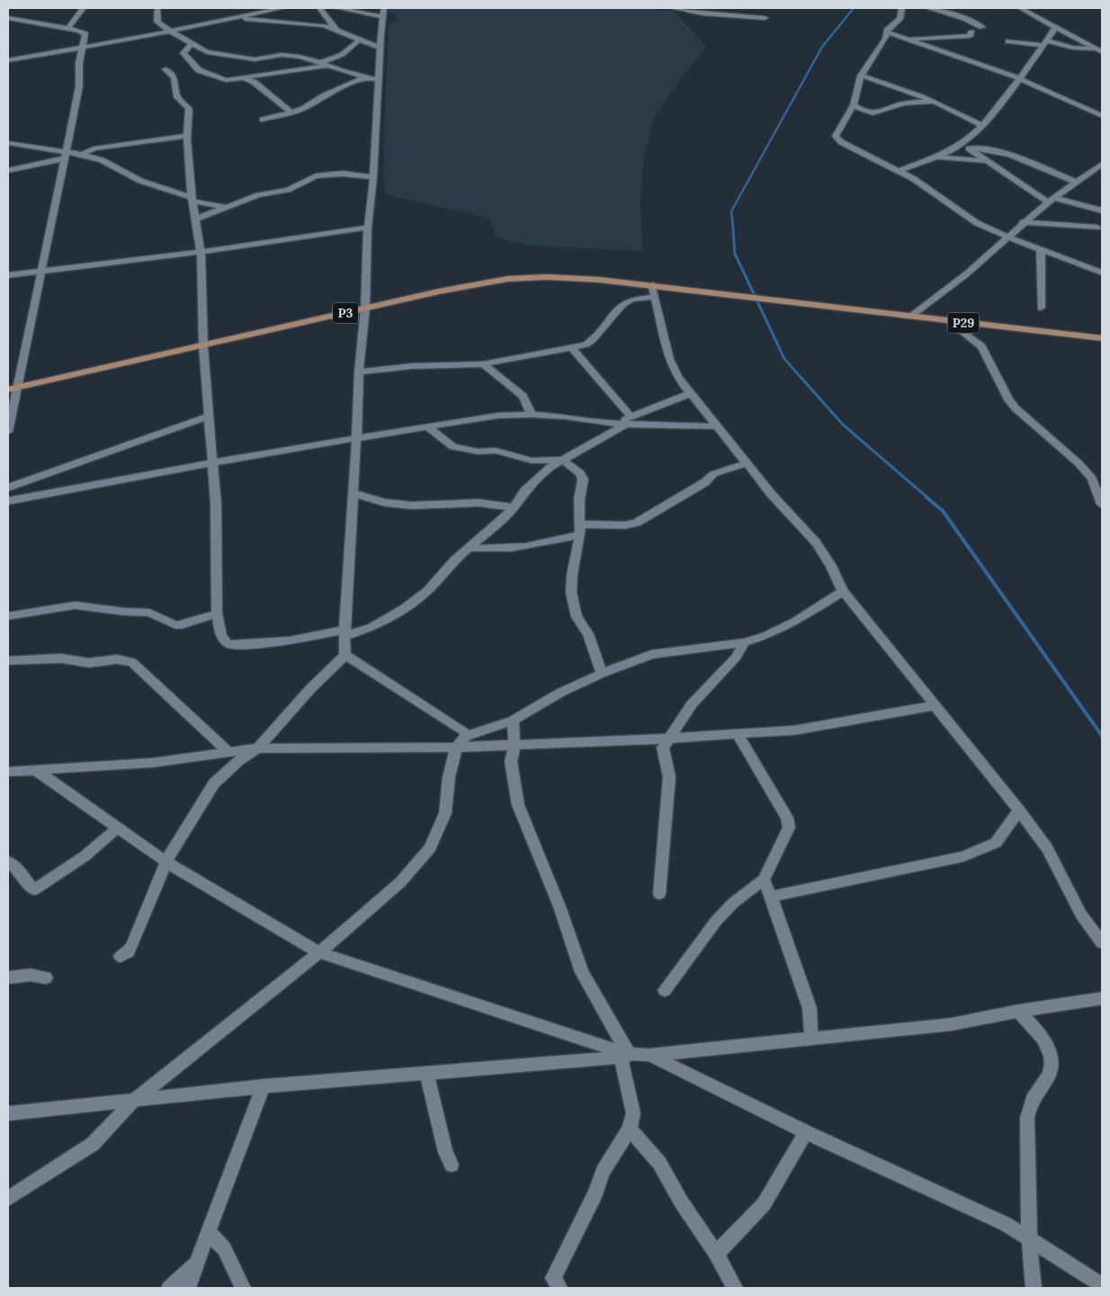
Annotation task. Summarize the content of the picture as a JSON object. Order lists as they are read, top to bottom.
{
  "streets": {
    "main road": ["P3", "P29"]
  },
  "crossings": [
    ["P3", "P29"]
  ]
}
